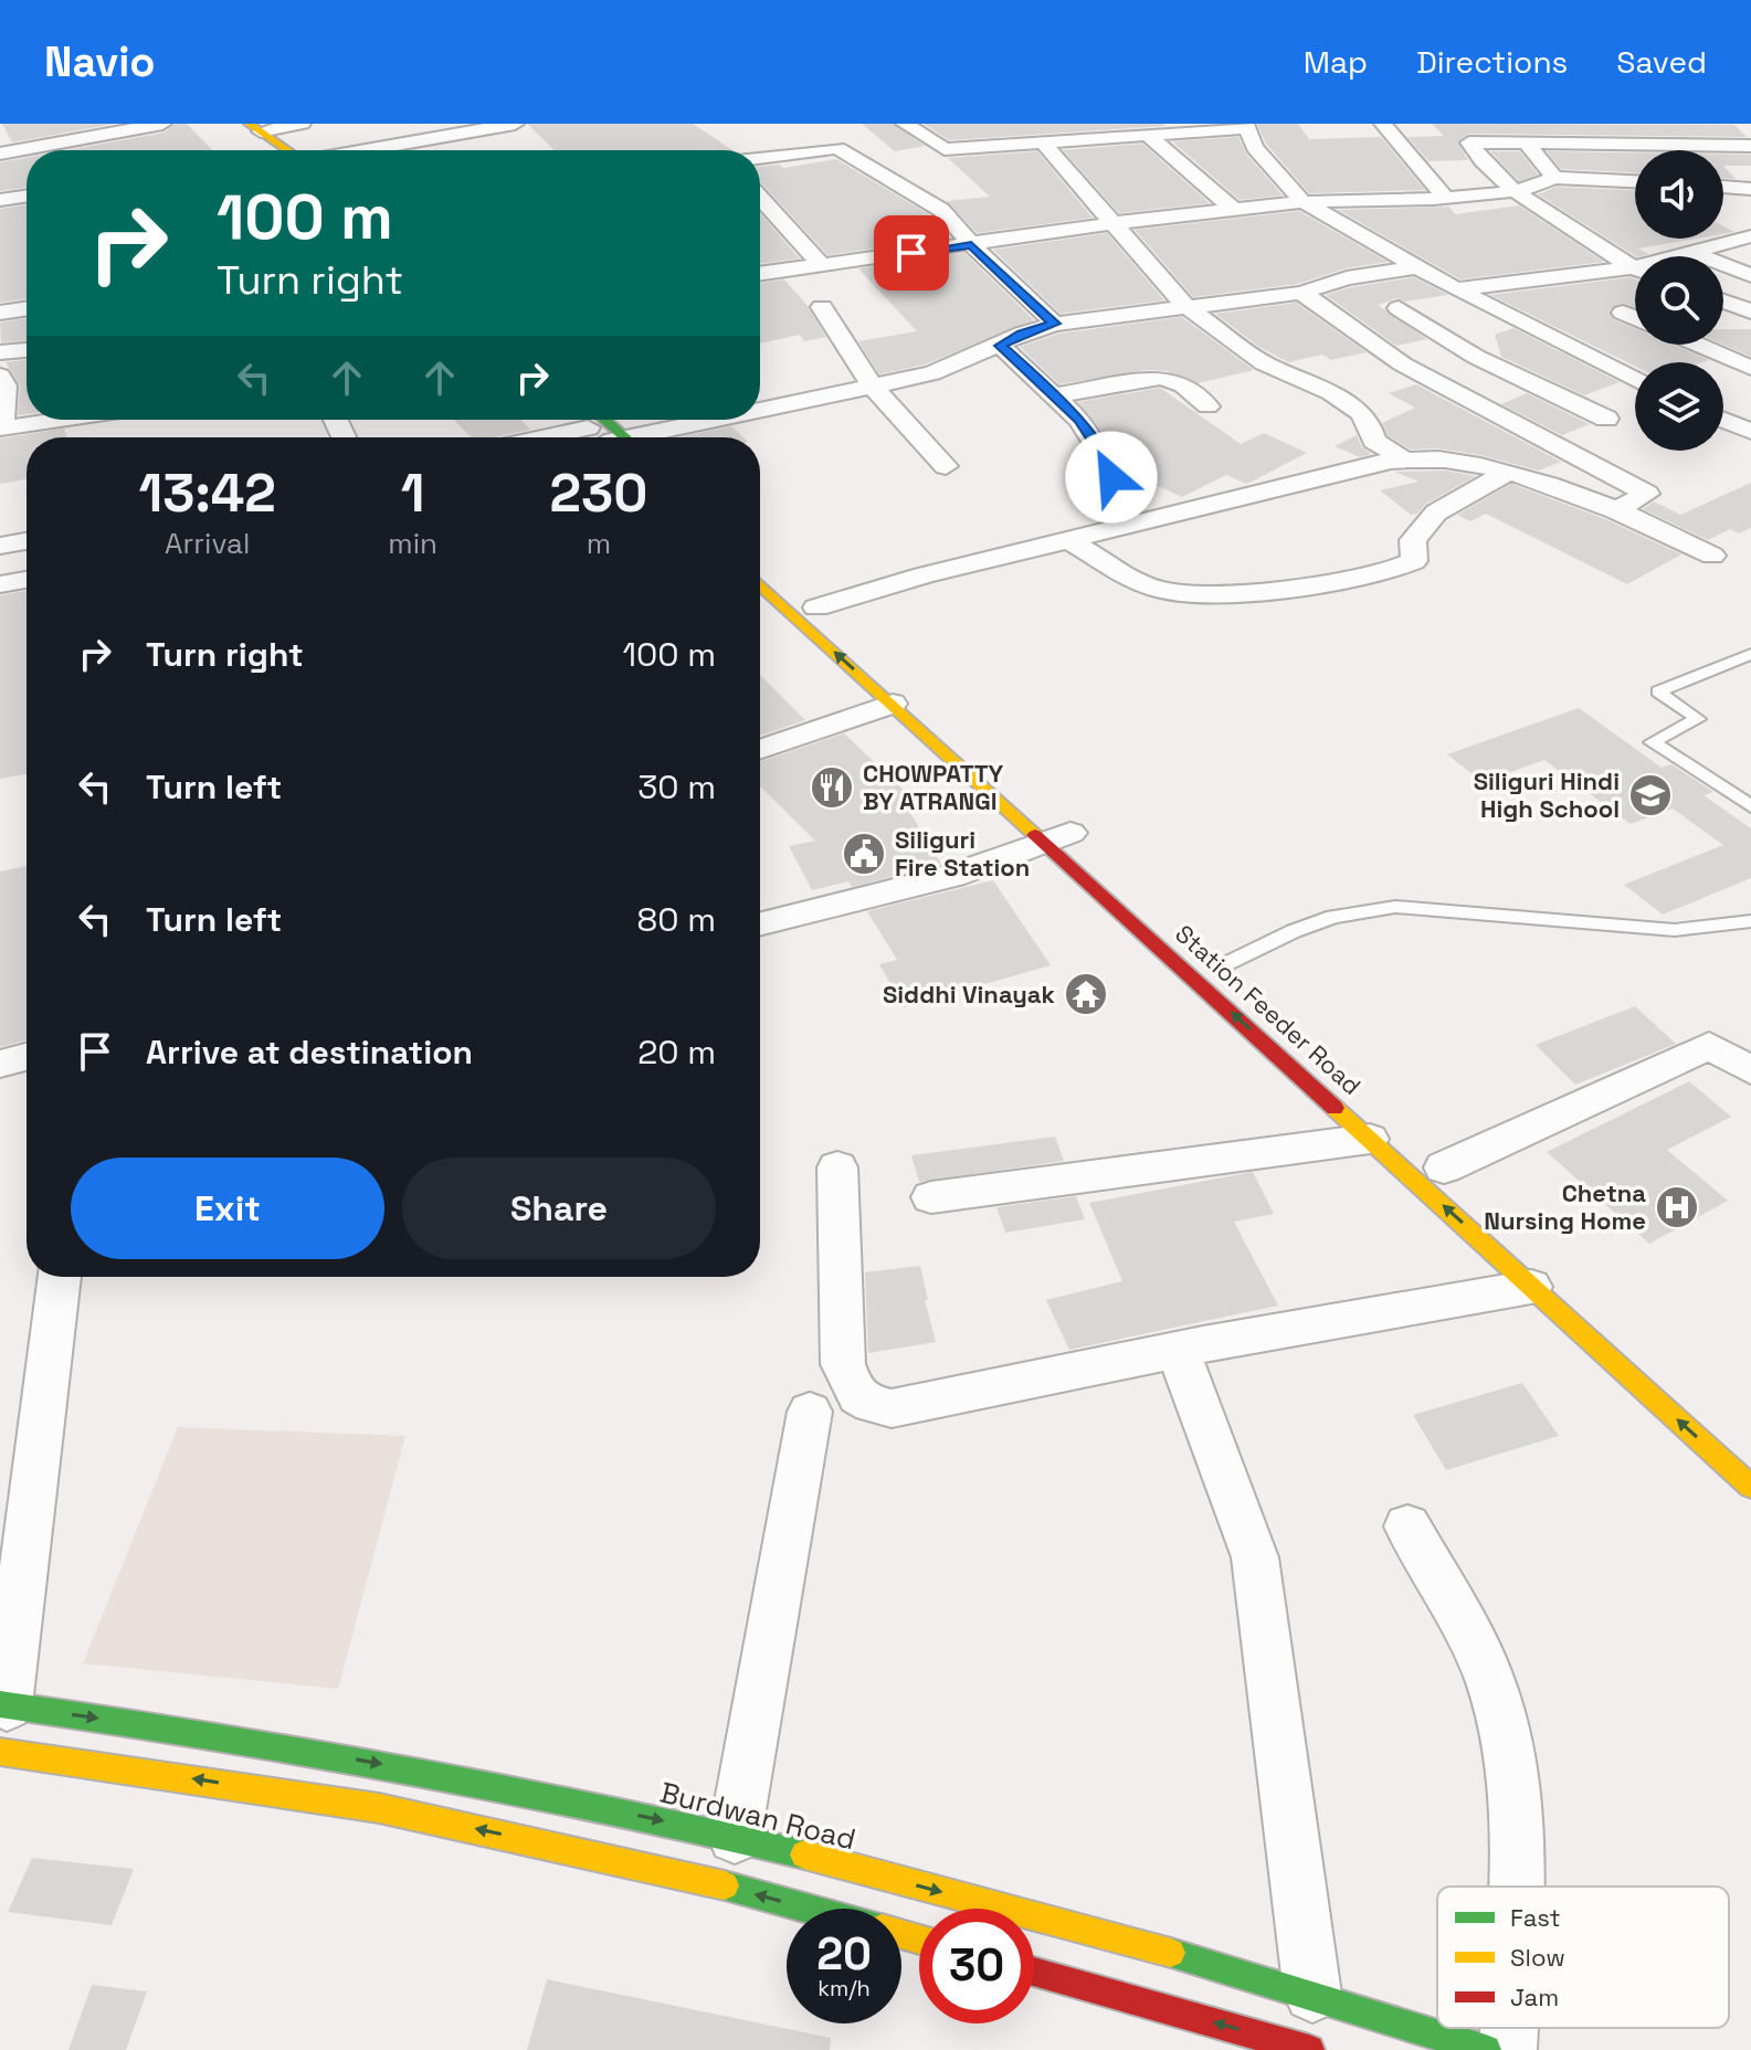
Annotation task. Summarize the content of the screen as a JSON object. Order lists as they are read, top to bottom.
{
  "streets": {
    "street": ["Station Feeder Road", "Burdwan Road"]
  },
  "one_way": ["Station Feeder Road"],
  "places": {
    "restaurant": ["CHOWPATTY BY ATRANGI"],
    "school or university": ["Siliguri Hindi High School"],
    "public building": ["Siliguri Fire Station"],
    "temple": ["Siddhi Vinayak"],
    "hospital": ["Chetna Nursing Home"]
  },
  "legend": ["Fast", "Slow", "Jam"],
  "page": {
    "header": "Navio",
    "nav": ["Map", "Directions", "Saved"],
    "turn": ["100 m", "Turn right"],
    "eta": [
      "13:42",
      "Arrival",
      "1",
      "min",
      "230",
      "m"
    ],
    "list": [
      {
        "name": "Turn right",
        "value": "100 m"
      },
      {
        "name": "Turn left",
        "value": "30 m"
      },
      {
        "name": "Turn left",
        "value": "80 m"
      },
      {
        "name": "Arrive at destination",
        "value": "20 m"
      }
    ],
    "buttons": ["Exit", "Share"],
    "speed": "20 km/h",
    "limit": "30"
  }
}
